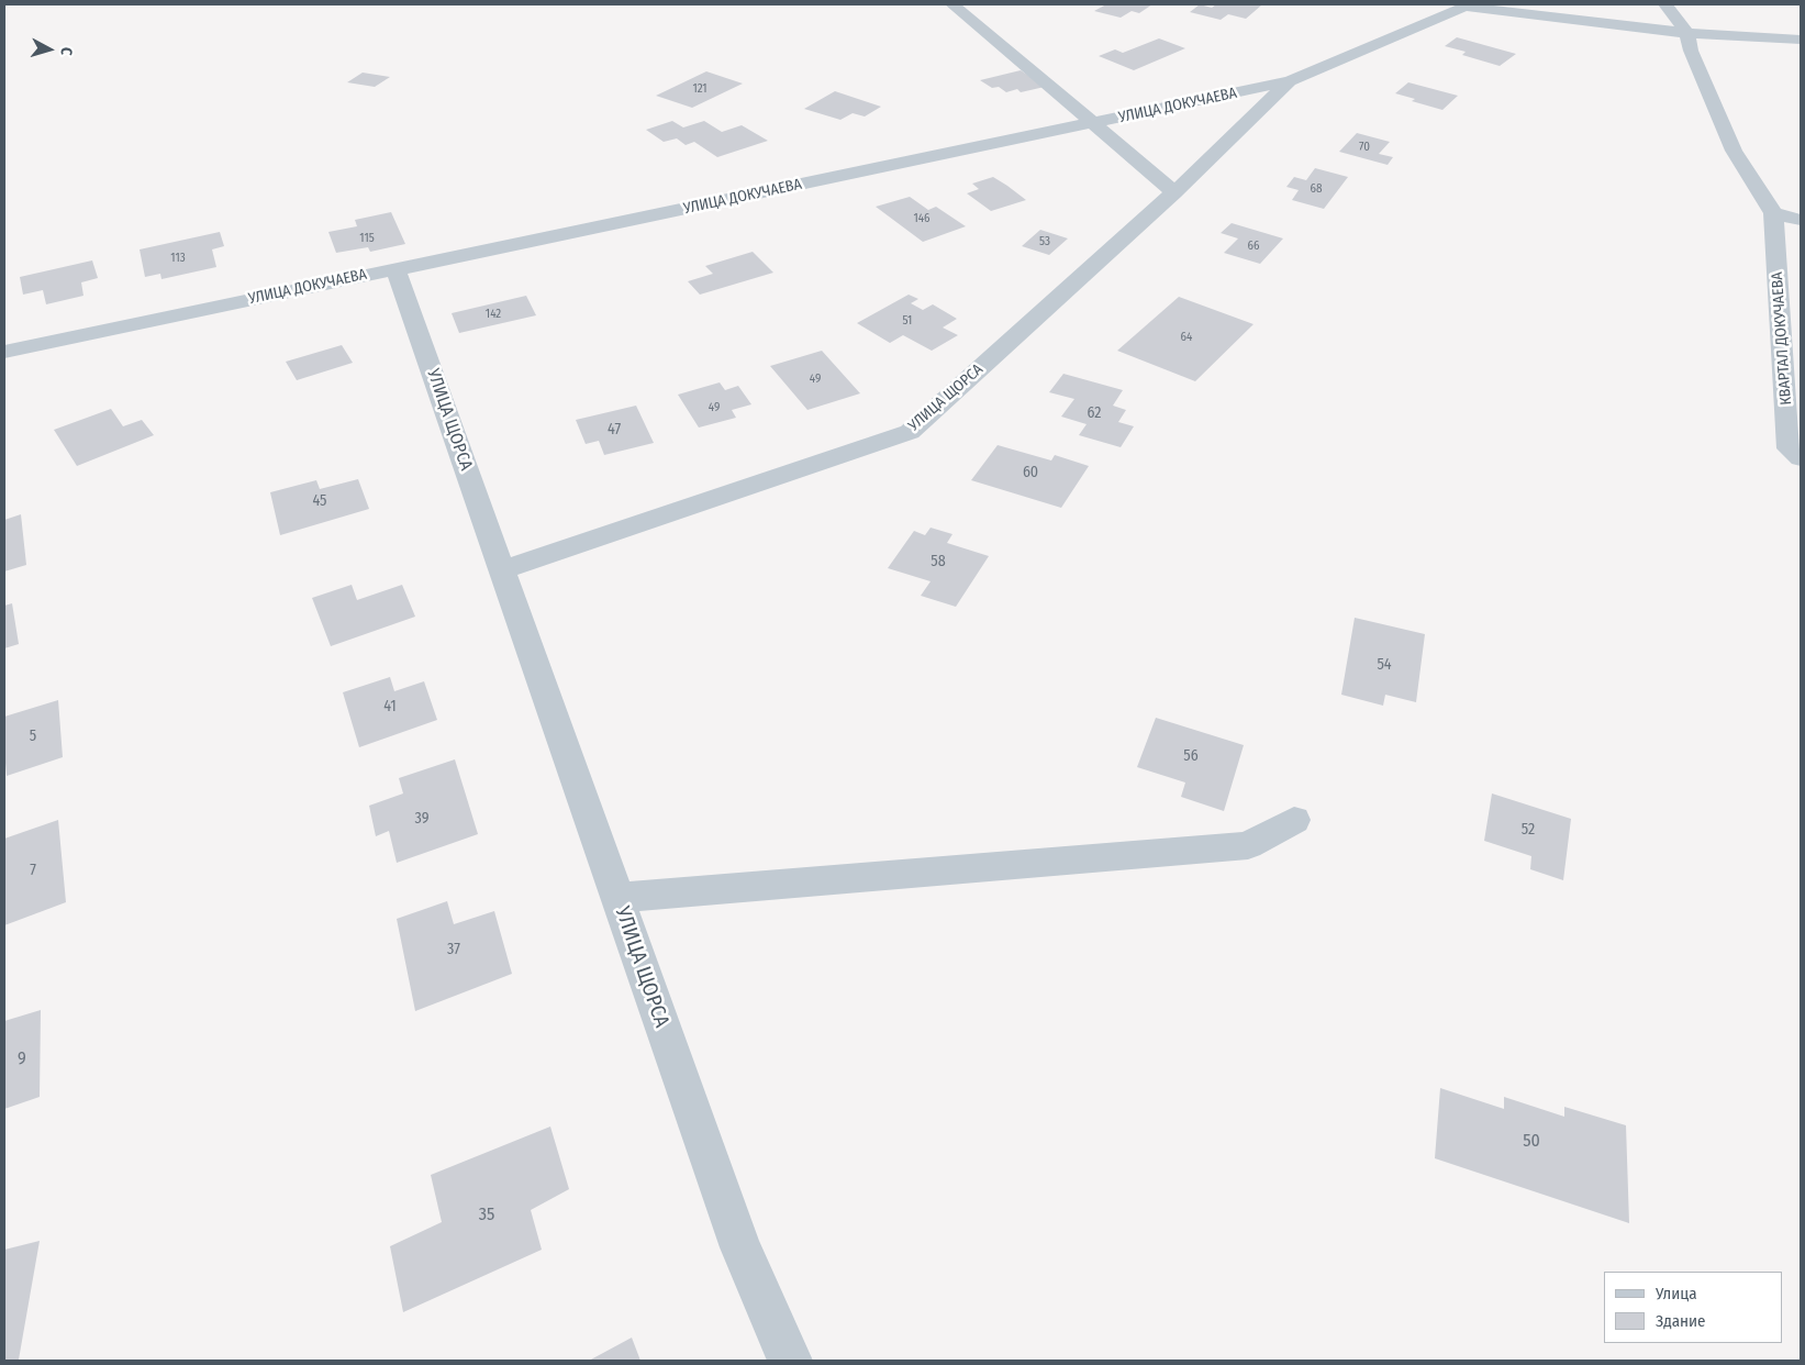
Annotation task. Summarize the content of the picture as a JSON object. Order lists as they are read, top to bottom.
{
  "streets": {
    "street": ["УЛИЦА ДОКУЧАЕВА", "КВАРТАЛ ДОКУЧАЕВА", "УЛИЦА ЩОРСА"]
  },
  "crossings": [
    ["УЛИЦА ДОКУЧАЕВА", "УЛИЦА ЩОРСА"]
  ],
  "house_numbers": [
    "121",
    "70",
    "68",
    "146",
    "115",
    "53",
    "66",
    "113",
    "142",
    "51",
    "64",
    "49",
    "49",
    "62",
    "47",
    "60",
    "45",
    "58",
    "54",
    "41",
    "5",
    "56",
    "39",
    "52",
    "7",
    "37",
    "9",
    "50",
    "35"
  ],
  "legend": ["Улица", "Здание"],
  "north": "right"
}
